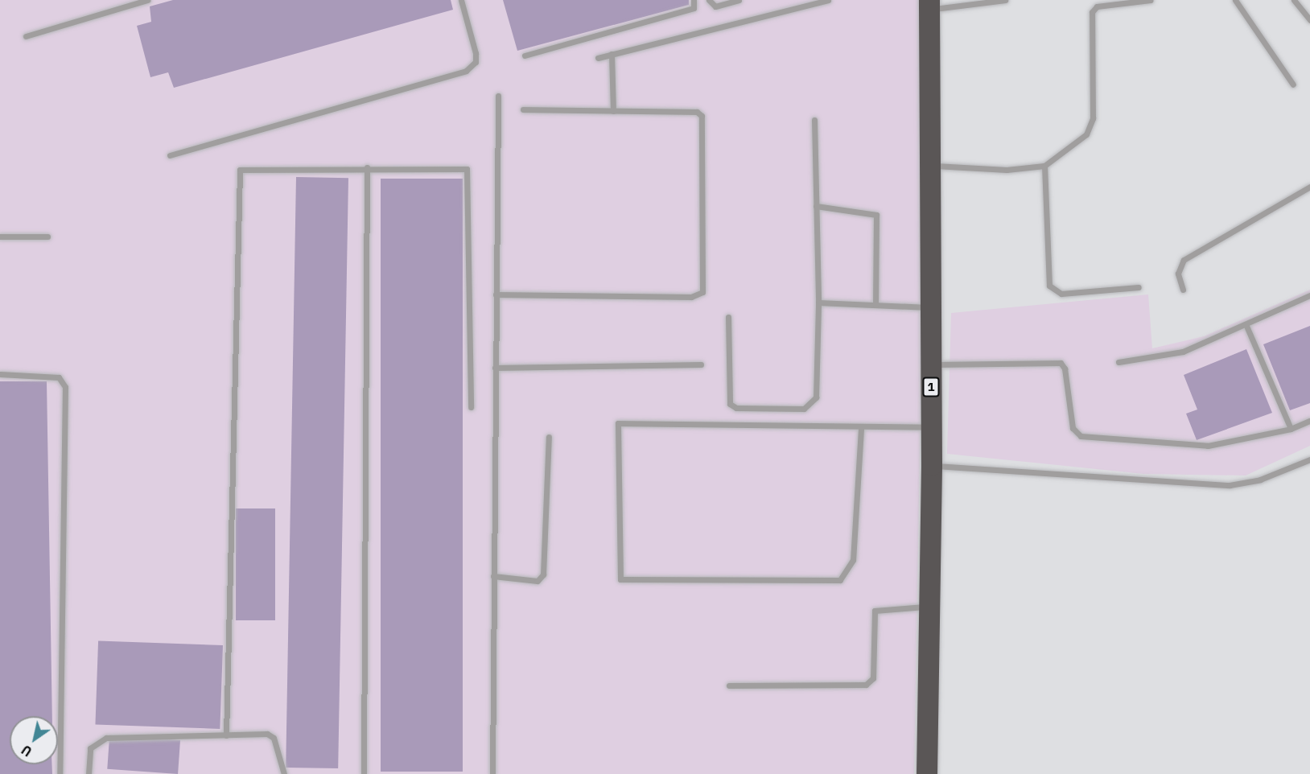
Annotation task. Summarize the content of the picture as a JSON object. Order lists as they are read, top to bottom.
{
  "streets": {
    "highway": ["1"]
  },
  "north": "bottom left"
}
